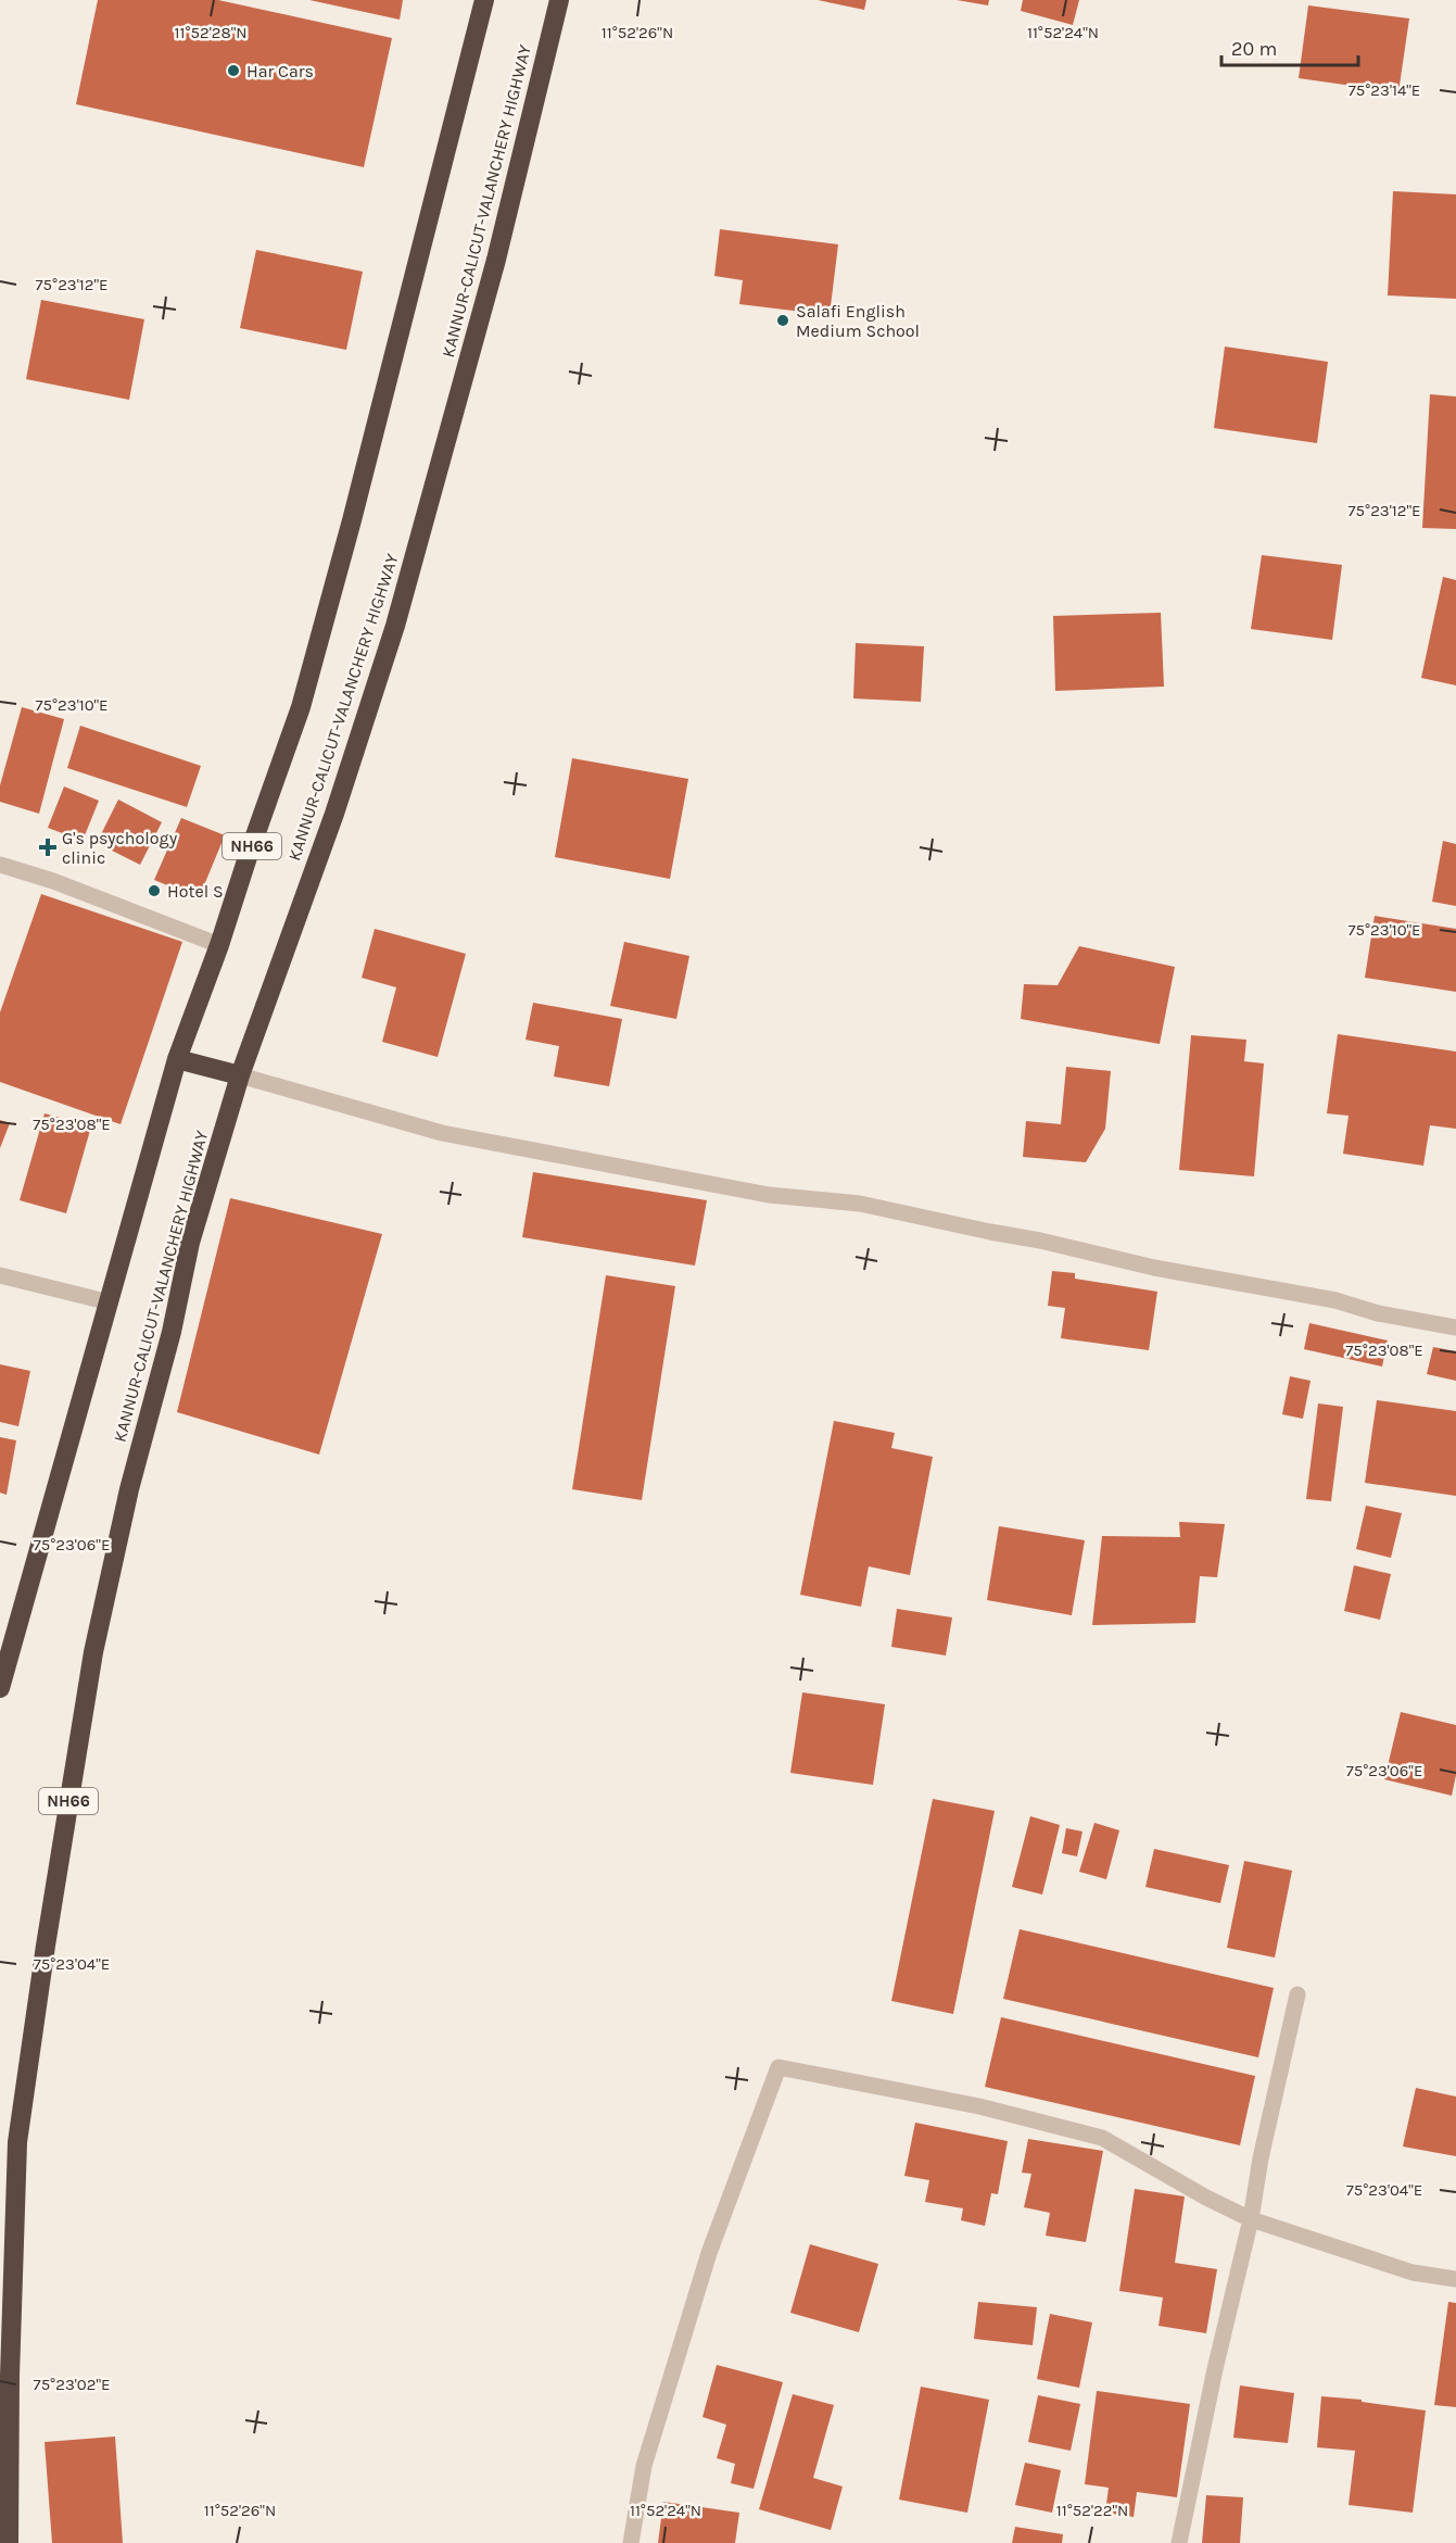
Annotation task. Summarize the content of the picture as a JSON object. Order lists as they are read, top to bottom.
{
  "streets": {
    "highway": ["KANNUR-CALICUT-VALANCHERY HIGHWAY", "NH66"]
  },
  "places": {
    "other": ["Har Cars", "Salafi English Medium School", "Hotel S"],
    "health": ["G's psychology clinic"]
  },
  "scale_bar": "20 m",
  "coordinates": [
    "11°52'28\"N",
    "11°52'26\"N",
    "11°52'24\"N",
    "75°23'14\"E",
    "75°23'12\"E",
    "75°23'10\"E",
    "75°23'08\"E",
    "75°23'06\"E",
    "75°23'04\"E",
    "75°23'02\"E",
    "11°52'22\"N"
  ]
}
